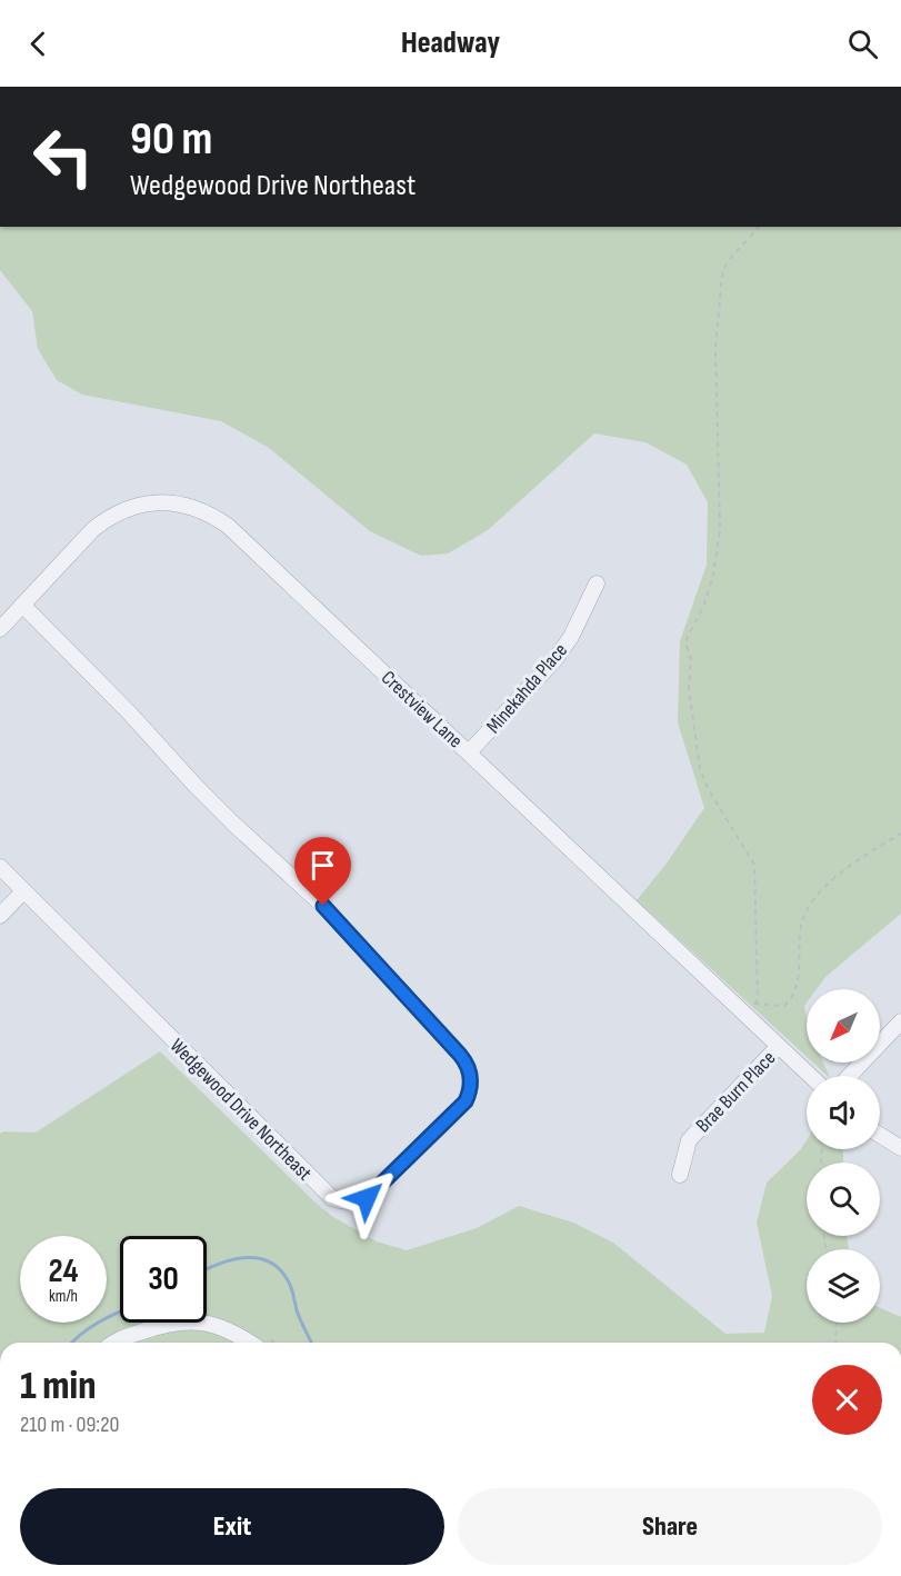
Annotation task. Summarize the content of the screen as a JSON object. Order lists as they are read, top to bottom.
{
  "streets": {
    "street": [
      "Minekahda Place",
      "Crestview Lane",
      "Brae Burn Place",
      "Wedgewood Drive Northeast"
    ]
  },
  "crossings": [
    ["Minekahda Place", "Crestview Lane"],
    ["Crestview Lane", "Brae Burn Place"],
    ["Crestview Lane", "Wedgewood Drive Northeast"]
  ],
  "north": "bottom left",
  "page": {
    "header": "Headway",
    "turn": ["90 m", "Wedgewood Drive Northeast"],
    "speed": "24 km/h",
    "limit": "30",
    "heading": ["1 min", "210 m · 09:20"],
    "buttons": ["Exit", "Share"]
  }
}
